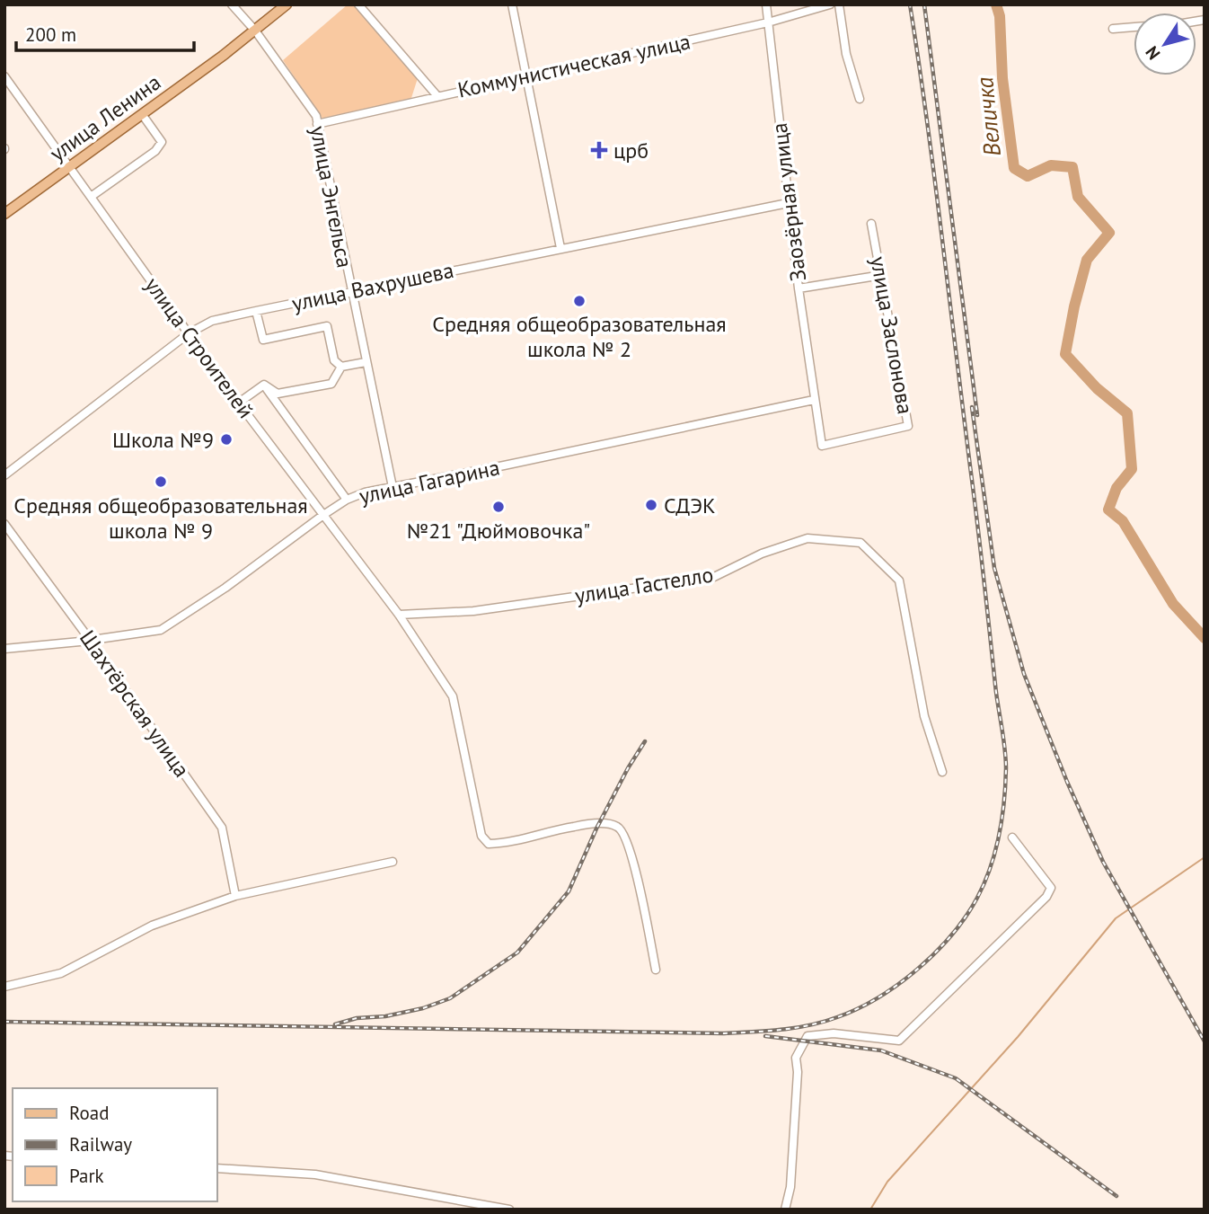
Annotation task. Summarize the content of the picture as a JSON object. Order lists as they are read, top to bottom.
{
  "streets": {
    "main road": ["улица Ленина"],
    "street": [
      "Коммунистическая улица",
      "улица Энгельса",
      "Заозёрная улица",
      "улица Вахрушева",
      "улица Заслонова",
      "улица Строителей",
      "улица Гагарина",
      "улица Гастелло",
      "Шахтёрская улица"
    ]
  },
  "crossings": [
    ["Коммунистическая улица", "улица Энгельса"],
    ["Коммунистическая улица", "Заозёрная улица"],
    ["улица Ленина", "улица Энгельса"],
    ["улица Ленина", "улица Строителей"],
    ["улица Энгельса", "улица Вахрушева"],
    ["улица Энгельса", "улица Гагарина"],
    ["Заозёрная улица", "улица Вахрушева"],
    ["Заозёрная улица", "улица Заслонова"],
    ["Заозёрная улица", "улица Гагарина"],
    ["улица Вахрушева", "улица Строителей"],
    ["улица Заслонова", "улица Гагарина"],
    ["улица Строителей", "улица Гагарина"],
    ["улица Строителей", "улица Гастелло"],
    ["улица Гагарина", "Шахтёрская улица"]
  ],
  "water": ["Величка"],
  "places": {
    "health": ["црб"],
    "other": [
      "Средняя общеобразовательная школа № 2",
      "Школа №9",
      "Средняя общеобразовательная школа № 9",
      "СДЭК",
      "№21 \"Дюймовочка\""
    ]
  },
  "legend": ["Road", "Railway", "Park"],
  "scale_bar": "200 m",
  "north": "bottom left"
}
